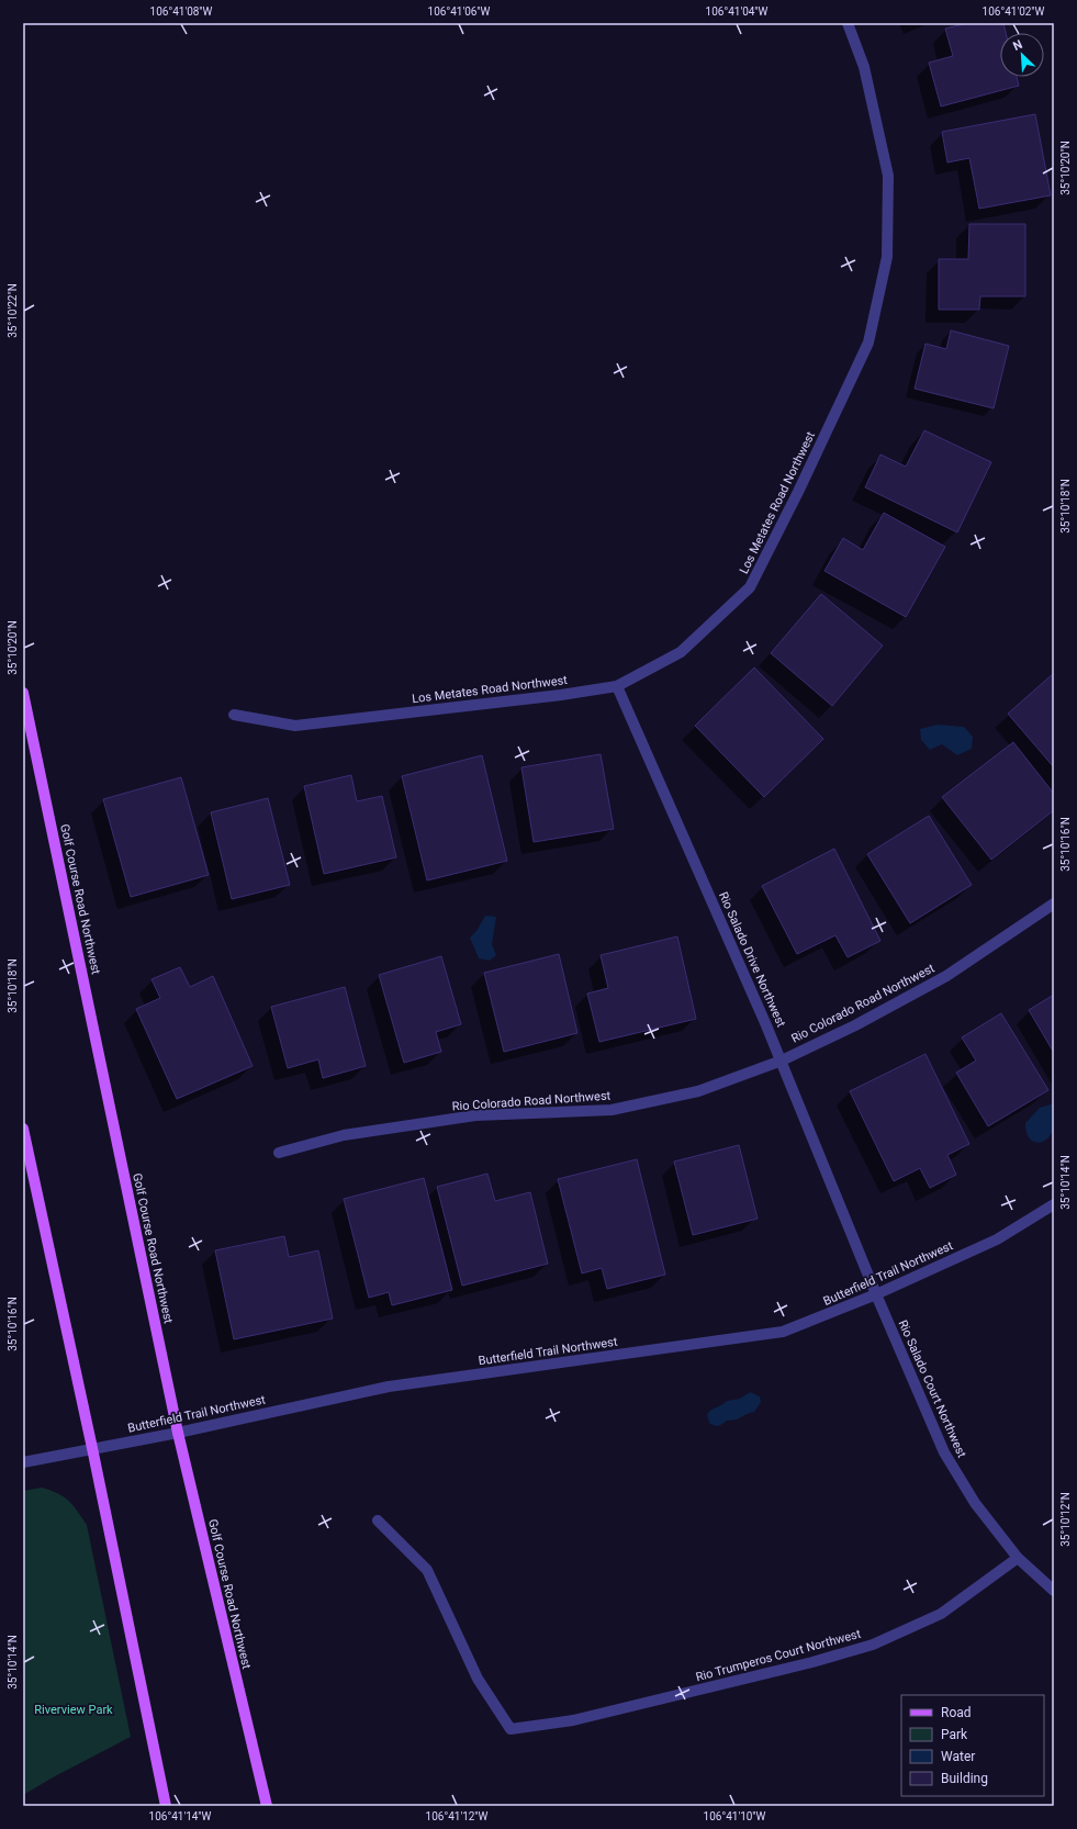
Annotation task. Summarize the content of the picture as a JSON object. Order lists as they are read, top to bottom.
{
  "streets": {
    "main road": ["Golf Course Road Northwest"],
    "street": [
      "Los Metates Road Northwest",
      "Rio Salado Drive Northwest",
      "Rio Colorado Road Northwest",
      "Butterfield Trail Northwest",
      "Rio Salado Court Northwest",
      "Rio Trumperos Court Northwest"
    ]
  },
  "crossings": [
    ["Los Metates Road Northwest", "Rio Salado Drive Northwest"],
    ["Golf Course Road Northwest", "Butterfield Trail Northwest"],
    ["Rio Salado Drive Northwest", "Rio Colorado Road Northwest"],
    ["Rio Salado Drive Northwest", "Butterfield Trail Northwest"],
    ["Rio Salado Drive Northwest", "Rio Salado Court Northwest"],
    ["Butterfield Trail Northwest", "Rio Salado Court Northwest"],
    ["Rio Salado Court Northwest", "Rio Trumperos Court Northwest"]
  ],
  "parks": ["Riverview Park"],
  "legend": [
    "Road",
    "Park",
    "Water",
    "Building"
  ],
  "north": "top left",
  "coordinates": [
    "106°41'08\"W",
    "106°41'06\"W",
    "106°41'04\"W",
    "106°41'02\"W",
    "35°10'20\"N",
    "35°10'22\"N",
    "35°10'18\"N",
    "35°10'16\"N",
    "35°10'14\"N",
    "35°10'12\"N",
    "106°41'14\"W",
    "106°41'12\"W",
    "106°41'10\"W"
  ]
}
